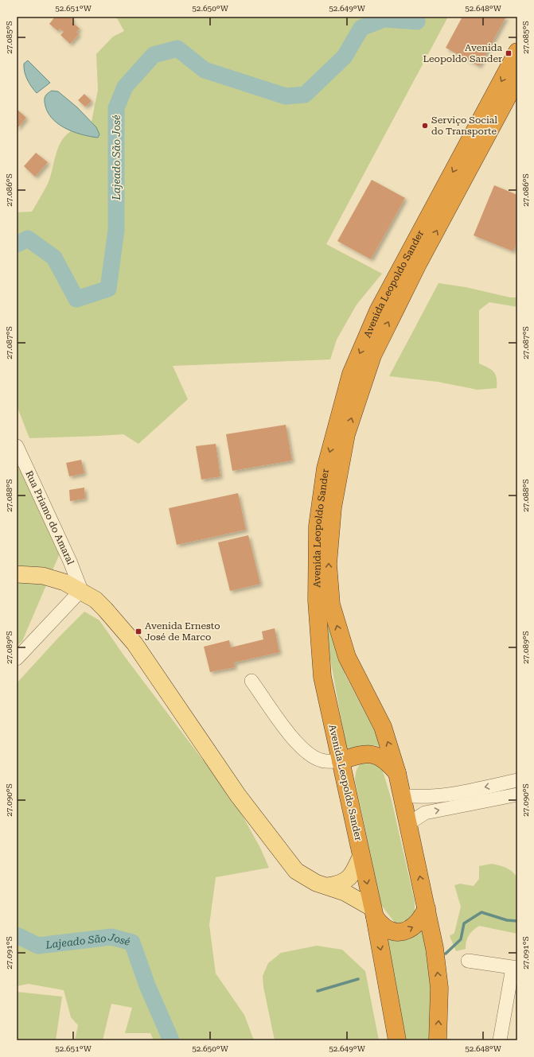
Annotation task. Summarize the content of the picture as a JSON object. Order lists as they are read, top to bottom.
{
  "streets": {
    "highway": ["Avenida Leopoldo Sander"],
    "street": ["Rua Priamo do Amaral"]
  },
  "water": ["Lajeado São José"],
  "places": {
    "transit": ["Avenida Leopoldo Sander", "Avenida Ernesto José de Marco"],
    "other": ["Serviço Social do Transporte"]
  },
  "coordinates": [
    "52.651°W",
    "52.650°W",
    "52.649°W",
    "52.648°W",
    "27.085°S",
    "27.086°S",
    "27.087°S",
    "27.088°S",
    "27.089°S",
    "27.090°S",
    "27.091°S"
  ]
}
